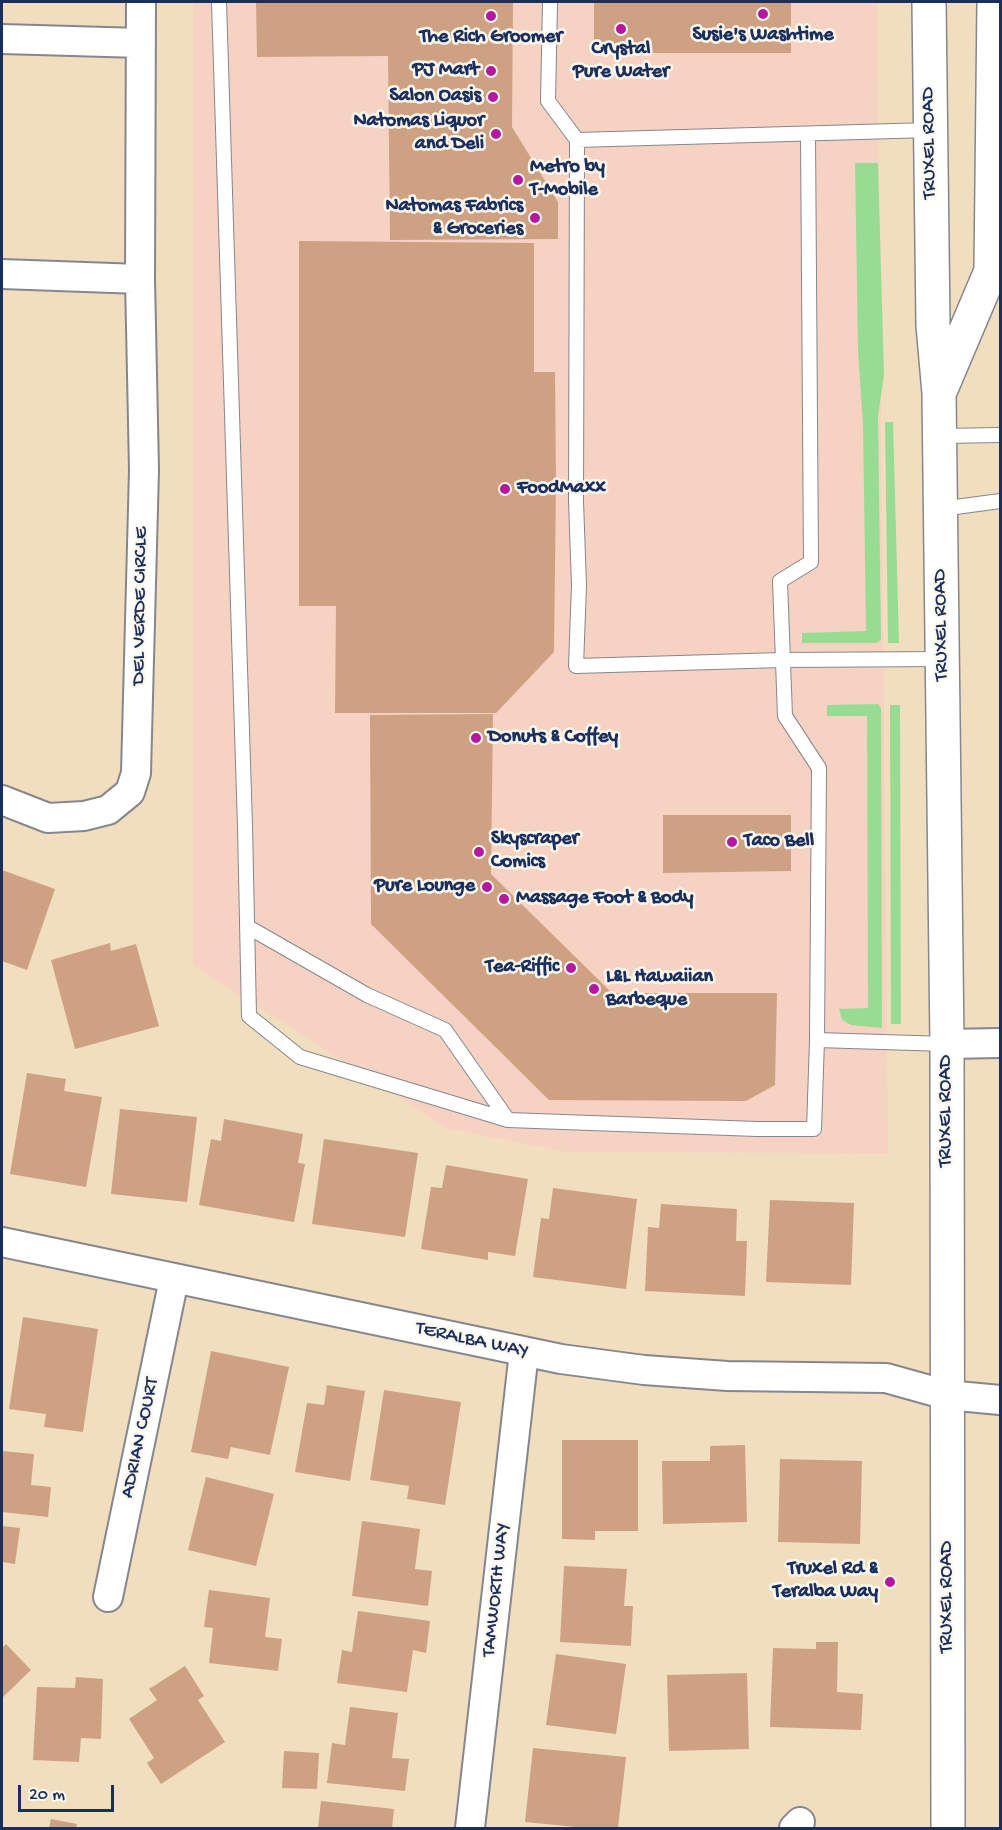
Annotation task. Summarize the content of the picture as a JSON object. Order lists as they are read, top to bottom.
{
  "streets": {
    "main road": ["TRUXEL ROAD"],
    "street": [
      "DEL VERDE CIRCLE",
      "TERALBA WAY",
      "ADRIAN COURT",
      "TAMWORTH WAY"
    ]
  },
  "crossings": [
    ["TRUXEL ROAD", "TERALBA WAY"],
    ["TERALBA WAY", "ADRIAN COURT"],
    ["TERALBA WAY", "TAMWORTH WAY"]
  ],
  "places": [
    "Susie's Washtime",
    "The Rich Groomer",
    "Crystal Pure Water",
    "PJ Mart",
    "Salon Oasis",
    "Natomas Liquor and Deli",
    "Metro by T-Mobile",
    "Natomas Fabrics & Groceries",
    "FoodMaxx",
    "Donuts & Coffey",
    "Taco Bell",
    "Skyscraper Comics",
    "Pure Lounge",
    "Massage Foot & Body",
    "Tea-Riffic",
    "L&L Hawaiian Barbeque",
    "Truxel Rd & Teralba Way"
  ],
  "scale_bar": "20 m"
}
